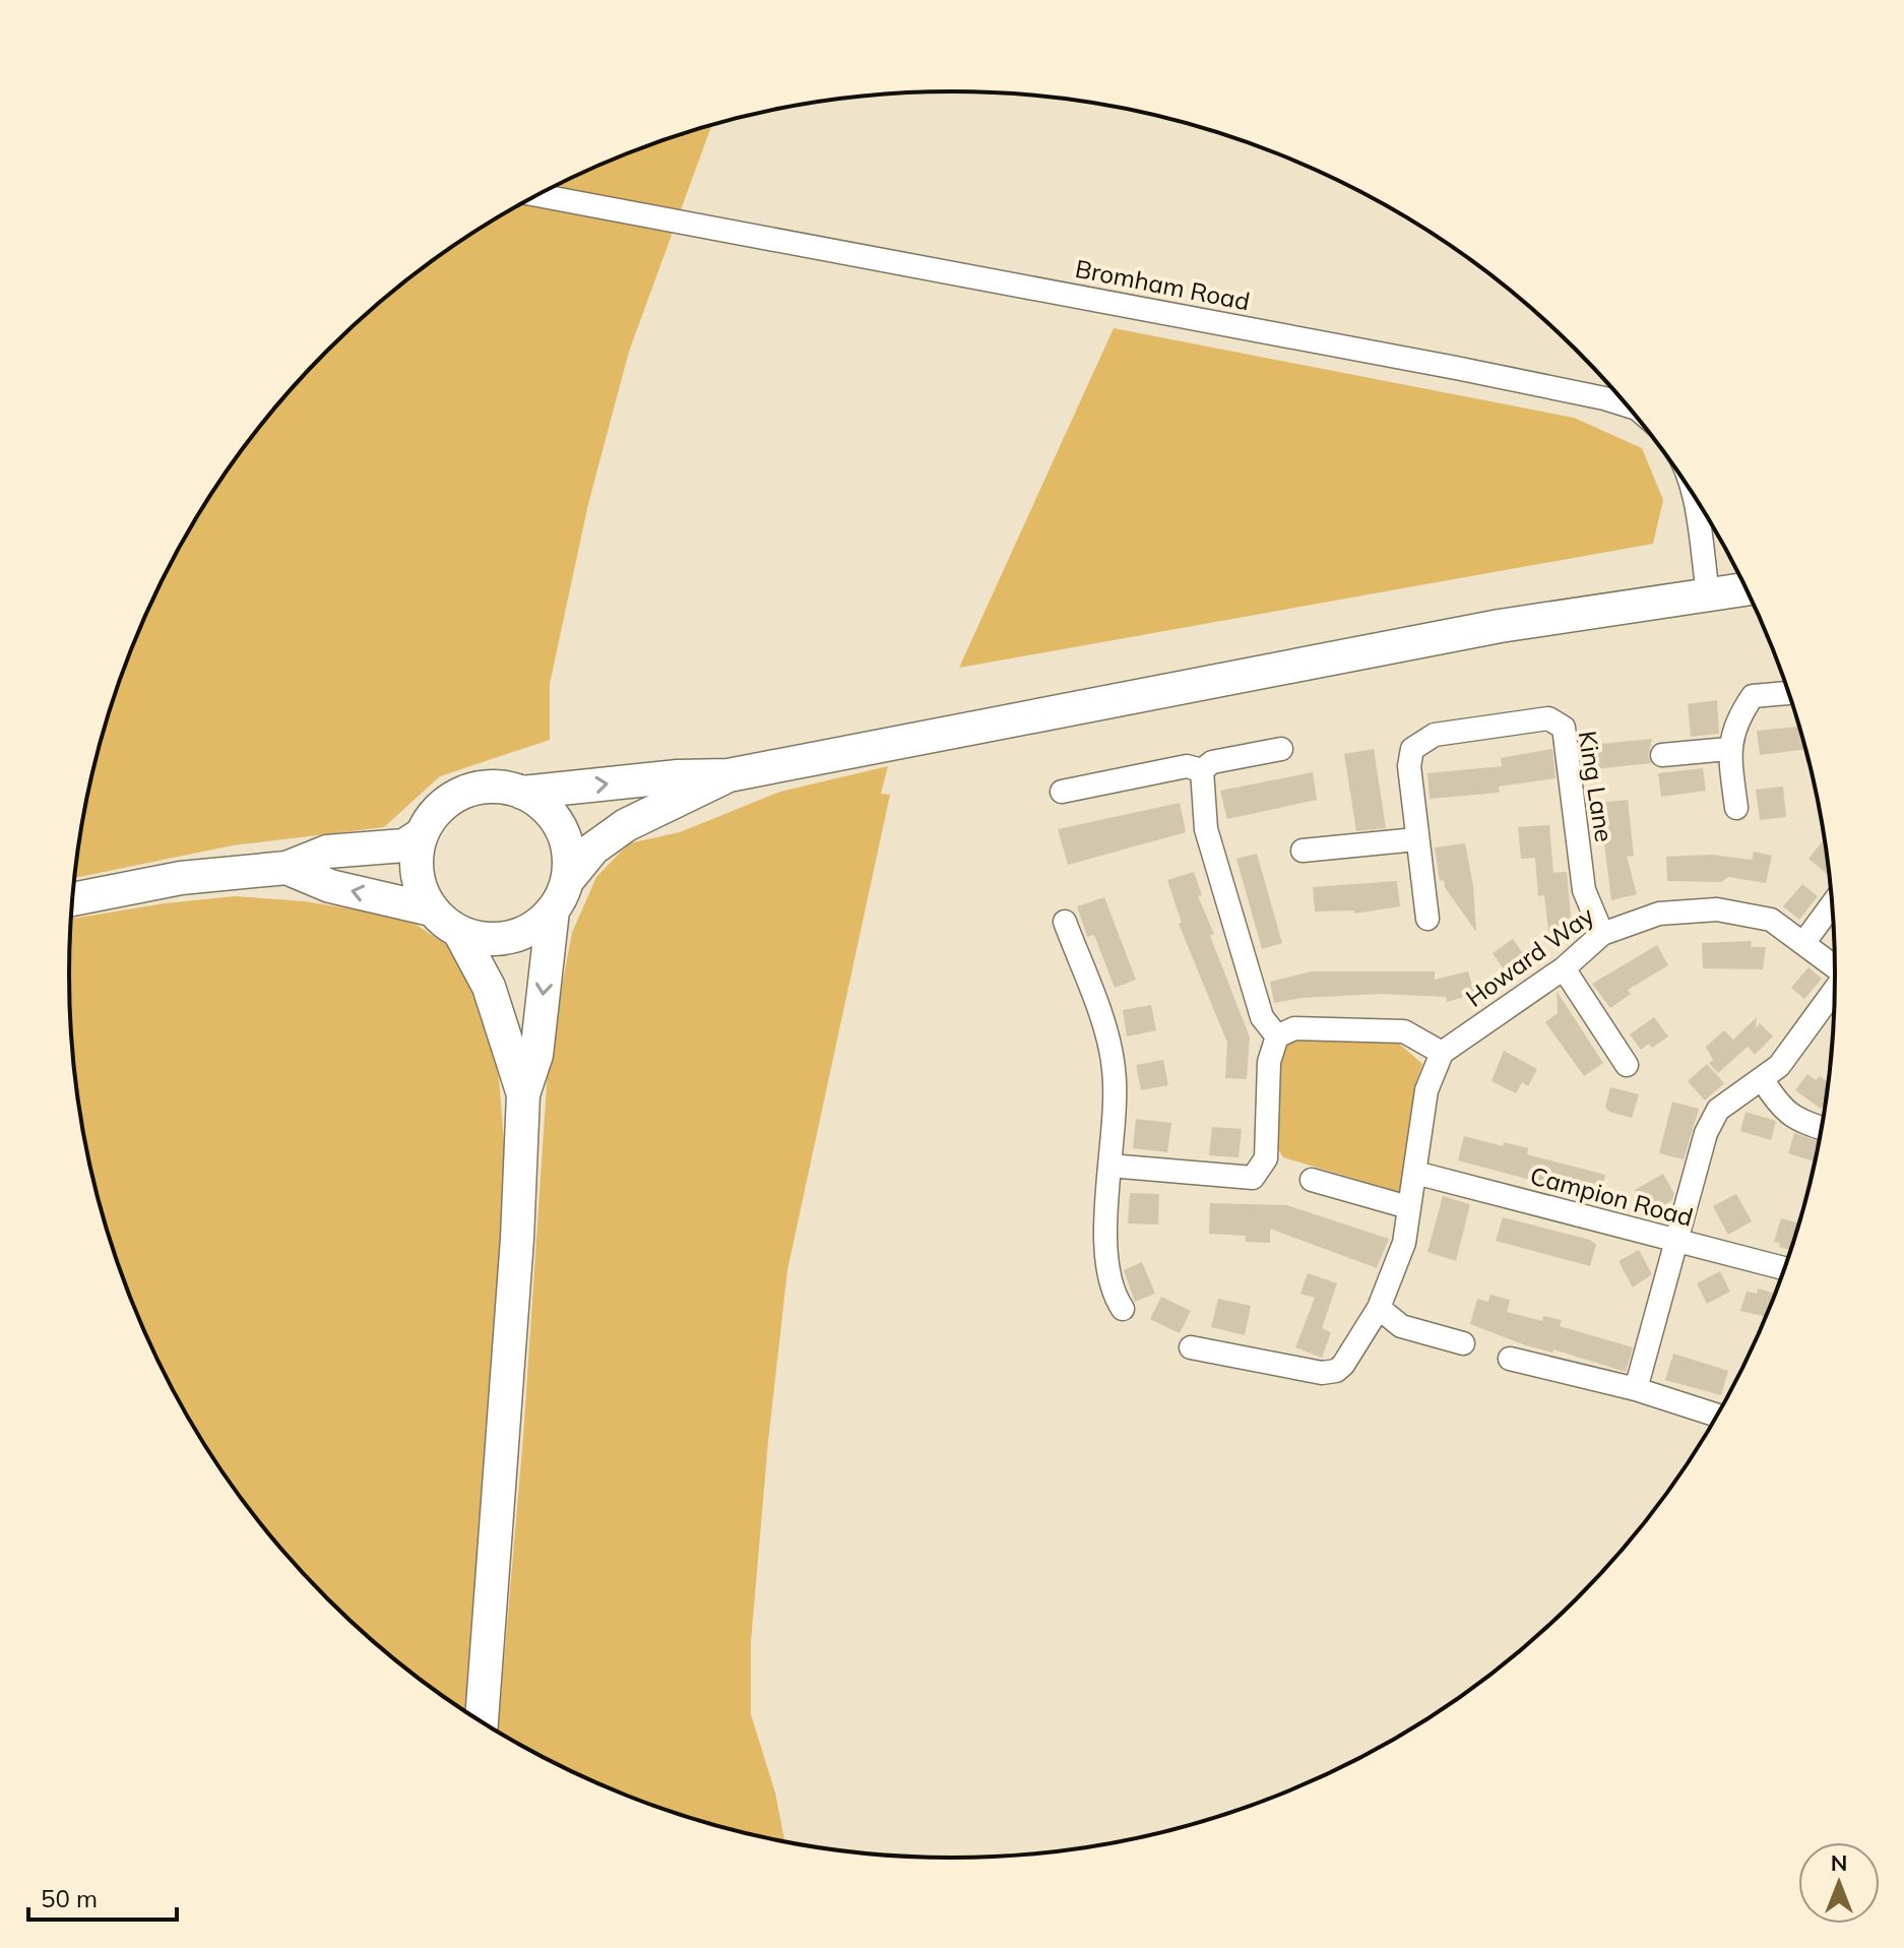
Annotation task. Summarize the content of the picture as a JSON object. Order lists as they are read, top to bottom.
{
  "streets": {
    "street": [
      "Bromham Road",
      "King Lane",
      "Howard Way",
      "Campion Road"
    ]
  },
  "crossings": [
    ["King Lane", "Howard Way"]
  ],
  "scale_bar": "50 m",
  "north": "top"
}
